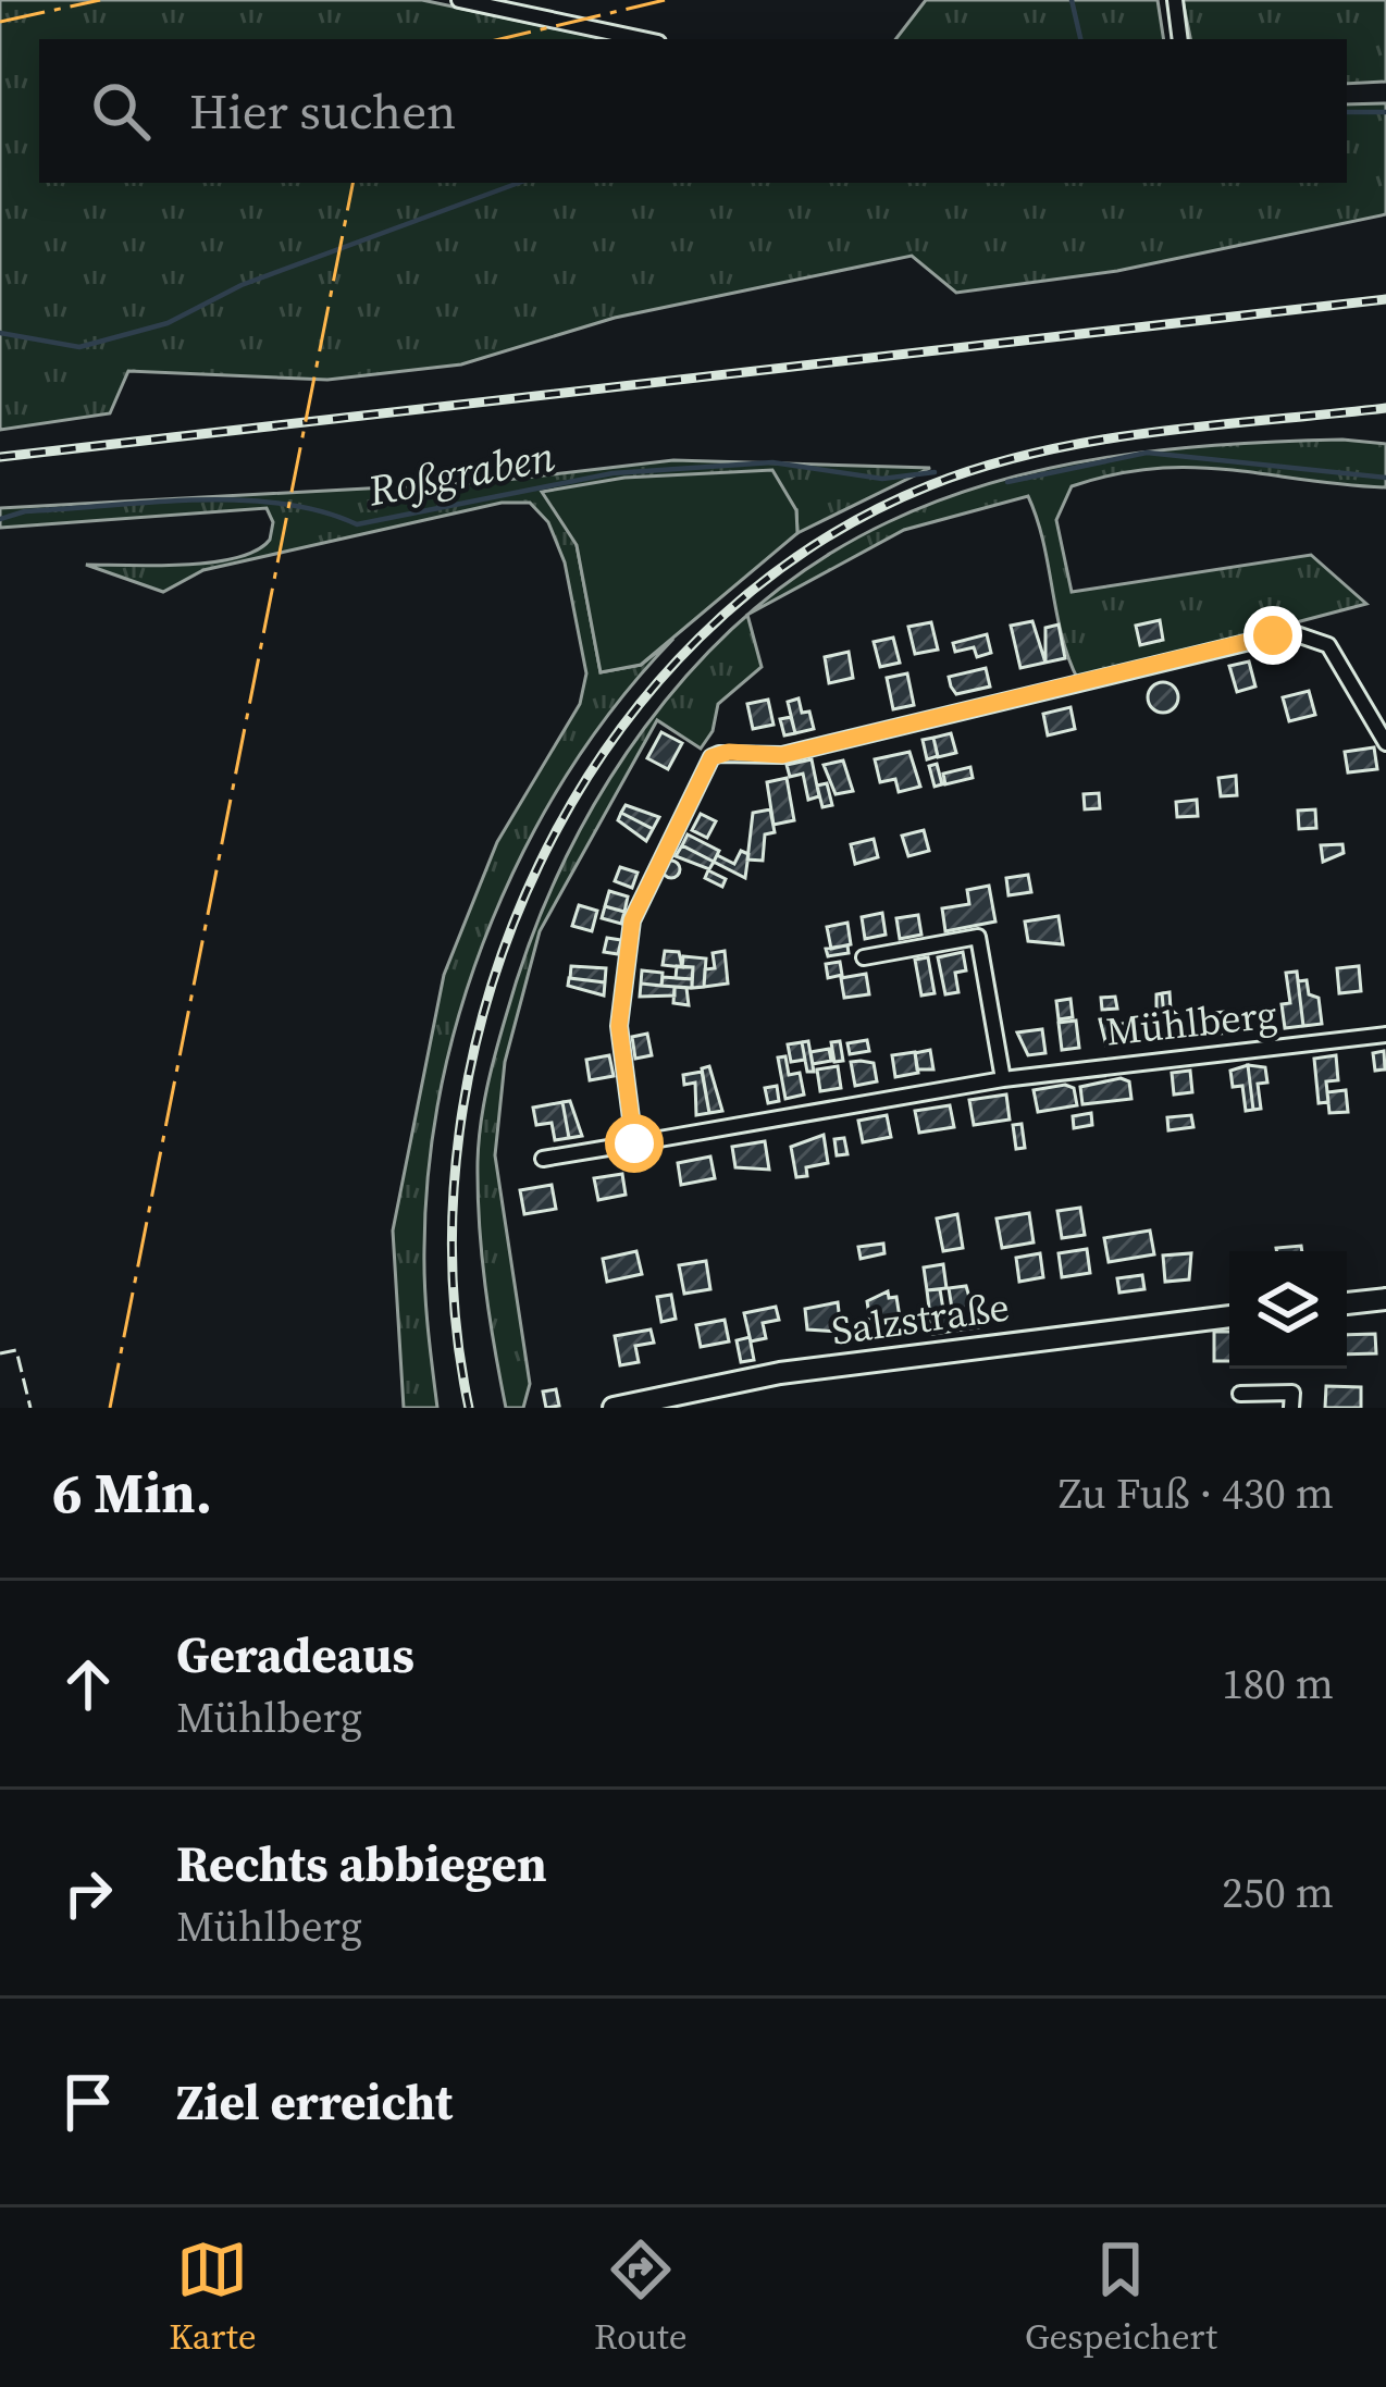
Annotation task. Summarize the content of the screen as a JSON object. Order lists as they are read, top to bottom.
{
  "streets": {
    "street": ["Mühlberg", "Salzstraße"]
  },
  "water": ["Roßgraben"],
  "page": {
    "search": "Hier suchen",
    "heading": ["6 Min.", "Zu Fuß · 430 m"],
    "list": [
      ["Geradeaus", "Mühlberg", "180 m"],
      ["Rechts abbiegen", "Mühlberg", "250 m"],
      "Ziel erreicht"
    ],
    "nav": ["Karte", "Route", "Gespeichert"]
  }
}
